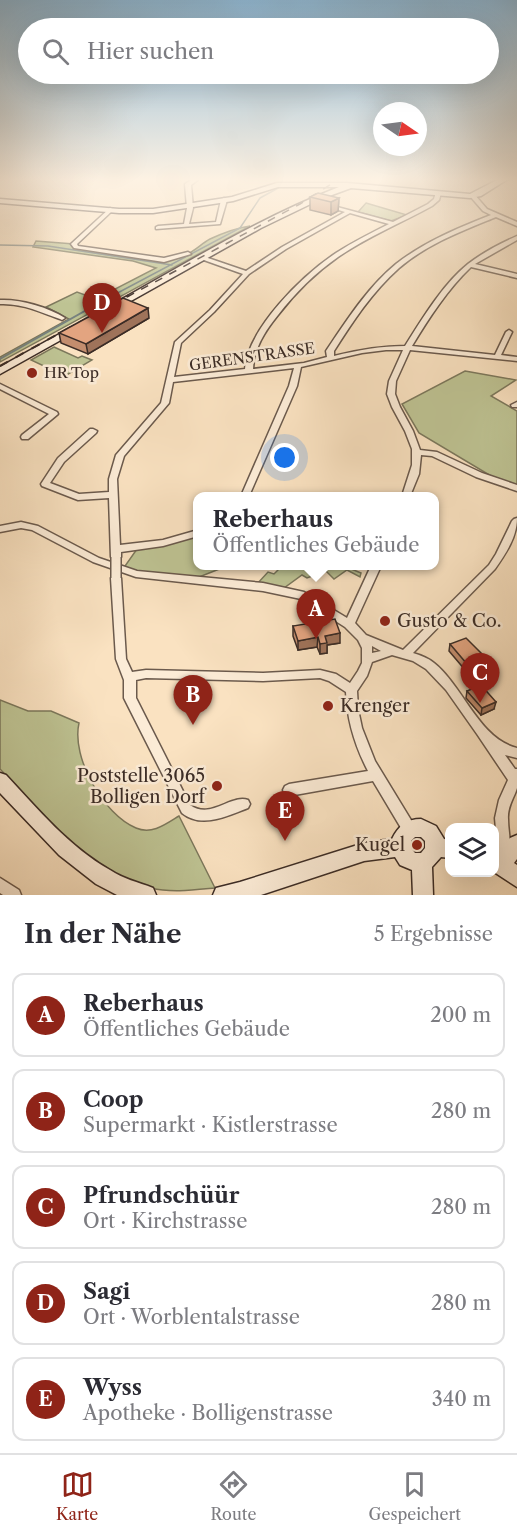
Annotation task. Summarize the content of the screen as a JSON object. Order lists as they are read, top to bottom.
{
  "streets": {
    "street": ["GERENSTRASSE"]
  },
  "places": [
    "HR Top",
    "Gusto & Co.",
    "Krenger",
    "Poststelle 3065 Bolligen Dorf",
    "Kugel"
  ],
  "north": "right",
  "page": {
    "search": "Hier suchen",
    "pins": [
      "D",
      "A",
      "C",
      "B",
      "E"
    ],
    "popup": ["Reberhaus", "Öffentliches Gebäude"],
    "heading": ["In der Nähe", "5 Ergebnisse"],
    "list": [
      {
        "mark": "A",
        "name": "Reberhaus",
        "note": "Öffentliches Gebäude",
        "value": "200 m"
      },
      {
        "mark": "B",
        "name": "Coop",
        "note": "Supermarkt · Kistlerstrasse",
        "value": "280 m"
      },
      {
        "mark": "C",
        "name": "Pfrundschüür",
        "note": "Ort · Kirchstrasse",
        "value": "280 m"
      },
      {
        "mark": "D",
        "name": "Sagi",
        "note": "Ort · Worblentalstrasse",
        "value": "280 m"
      },
      {
        "mark": "E",
        "name": "Wyss",
        "note": "Apotheke · Bolligenstrasse",
        "value": "340 m"
      }
    ],
    "nav": ["Karte", "Route", "Gespeichert"]
  }
}
